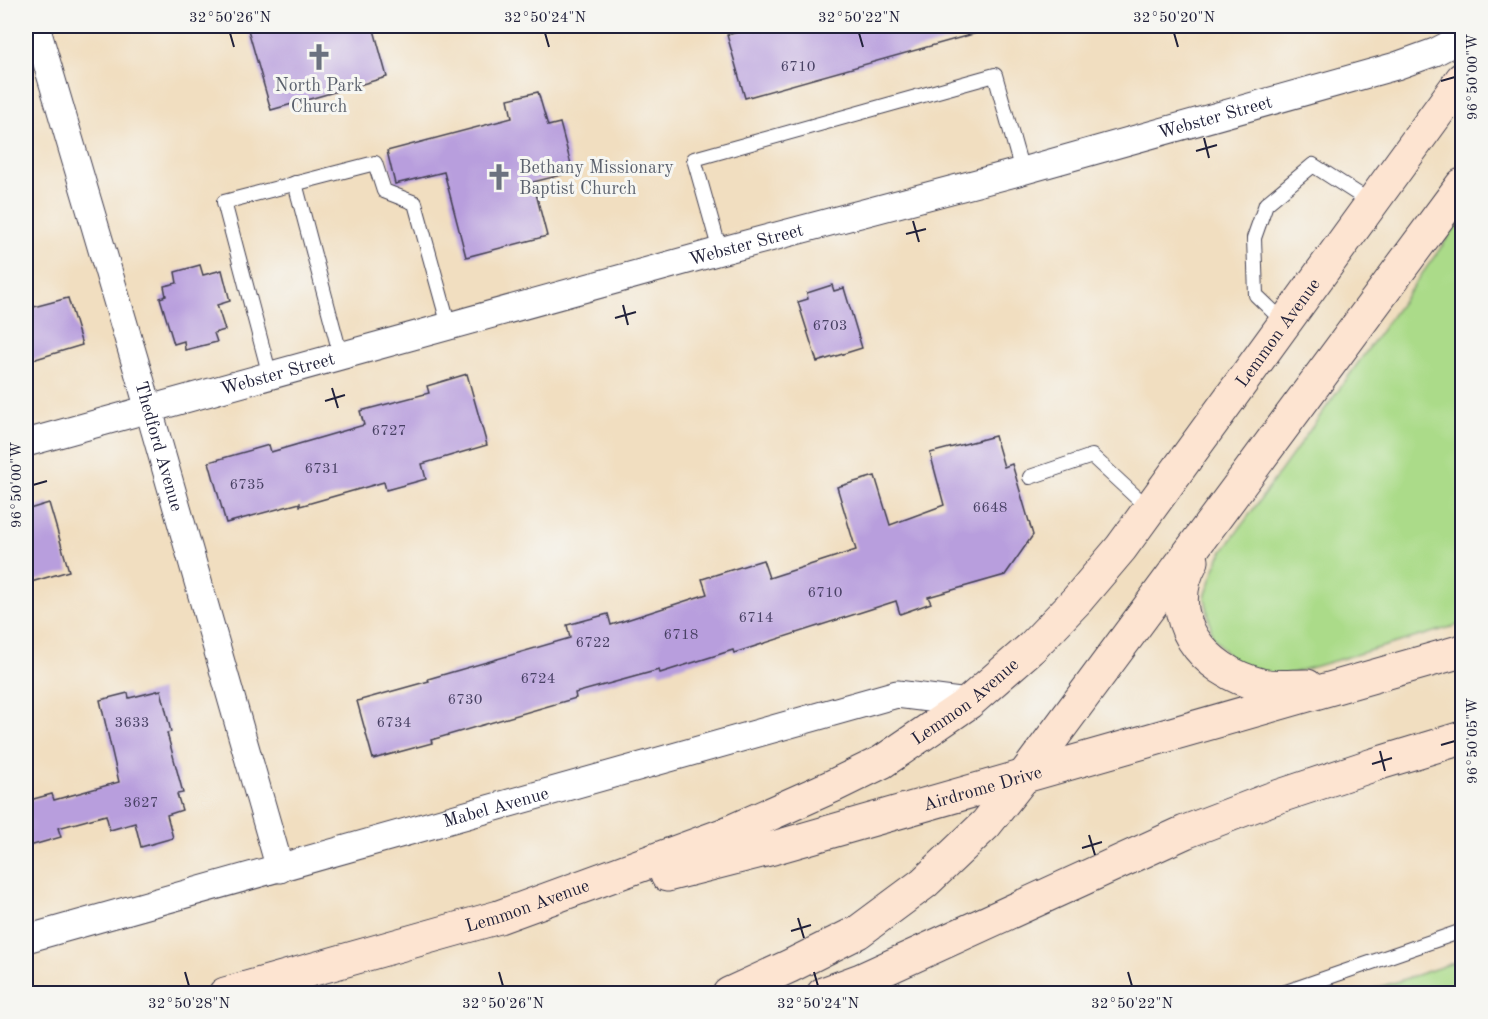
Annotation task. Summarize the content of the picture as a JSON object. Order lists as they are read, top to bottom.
{
  "streets": {
    "main road": ["Lemmon Avenue", "Airdrome Drive"],
    "street": ["Webster Street", "Thedford Avenue", "Mabel Avenue"]
  },
  "crossings": [
    ["Webster Street", "Thedford Avenue"],
    ["Lemmon Avenue", "Airdrome Drive"],
    ["Lemmon Avenue", "Mabel Avenue"],
    ["Thedford Avenue", "Mabel Avenue"]
  ],
  "places": {
    "church": ["North Park Church", "Bethany Missionary Baptist Church"]
  },
  "house_numbers": [
    "6710",
    "6703",
    "6727",
    "6731",
    "6735",
    "6648",
    "6710",
    "6714",
    "6718",
    "6722",
    "6724",
    "6730",
    "3633",
    "6734",
    "3627"
  ],
  "coordinates": [
    "32°50'26\"N",
    "32°50'24\"N",
    "32°50'22\"N",
    "32°50'20\"N",
    "96°50'00\"W",
    "96°50'05\"W",
    "32°50'28\"N"
  ]
}
